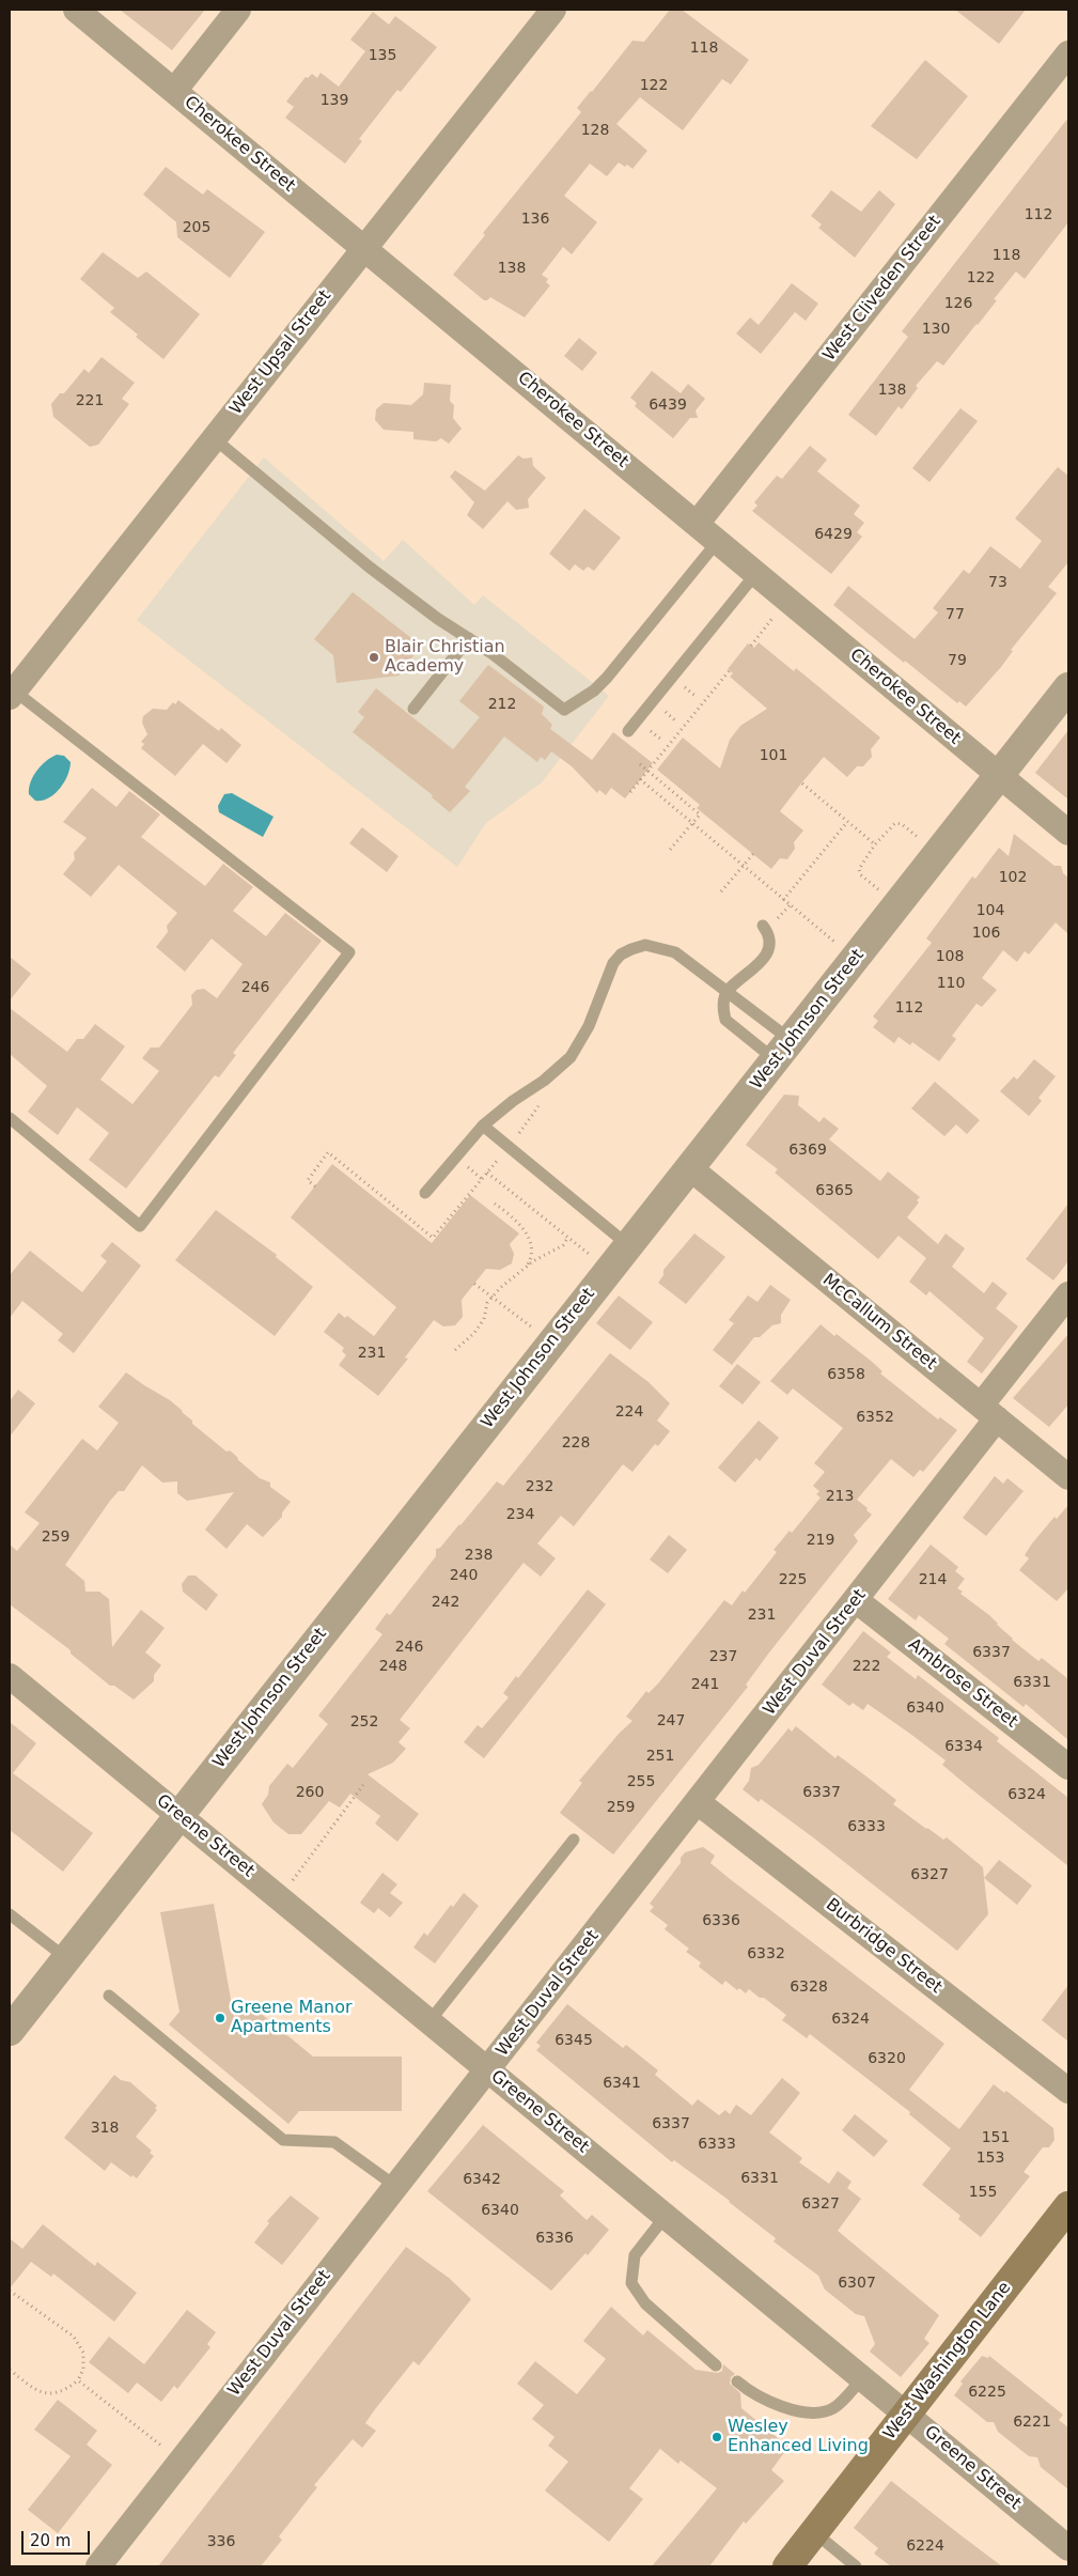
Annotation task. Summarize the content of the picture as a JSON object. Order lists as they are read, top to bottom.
{
  "streets": {
    "main road": ["West Washington Lane"],
    "street": [
      "Cherokee Street",
      "West Cliveden Street",
      "West Upsal Street",
      "West Johnson Street",
      "McCallum Street",
      "West Duval Street",
      "Ambrose Street",
      "Greene Street",
      "Burbridge Street"
    ]
  },
  "crossings": [
    ["Cherokee Street", "West Cliveden Street"],
    ["Cherokee Street", "West Upsal Street"],
    ["Cherokee Street", "West Johnson Street"],
    ["West Johnson Street", "McCallum Street"],
    ["West Johnson Street", "Greene Street"],
    ["McCallum Street", "West Duval Street"],
    ["West Duval Street", "Ambrose Street"],
    ["West Duval Street", "Greene Street"],
    ["West Duval Street", "Burbridge Street"],
    ["Greene Street", "West Washington Lane"]
  ],
  "places": ["Blair Christian Academy", "Greene Manor Apartments", "Wesley Enhanced Living"],
  "house_numbers": [
    "118",
    "135",
    "122",
    "139",
    "128",
    "112",
    "136",
    "205",
    "118",
    "138",
    "122",
    "126",
    "130",
    "138",
    "221",
    "6439",
    "6429",
    "73",
    "77",
    "79",
    "212",
    "101",
    "102",
    "104",
    "106",
    "108",
    "110",
    "246",
    "112",
    "6369",
    "6365",
    "231",
    "6358",
    "224",
    "6352",
    "228",
    "232",
    "213",
    "234",
    "259",
    "219",
    "238",
    "240",
    "225",
    "214",
    "242",
    "231",
    "246",
    "6337",
    "237",
    "248",
    "222",
    "6331",
    "241",
    "6340",
    "247",
    "252",
    "6334",
    "251",
    "255",
    "260",
    "6337",
    "6324",
    "259",
    "6333",
    "6327",
    "6336",
    "6332",
    "6328",
    "6324",
    "6345",
    "6320",
    "6341",
    "6337",
    "318",
    "151",
    "6333",
    "153",
    "6331",
    "6342",
    "155",
    "6327",
    "6340",
    "6336",
    "6307",
    "6225",
    "6221",
    "336",
    "6224"
  ],
  "scale_bar": "20 m"
}
